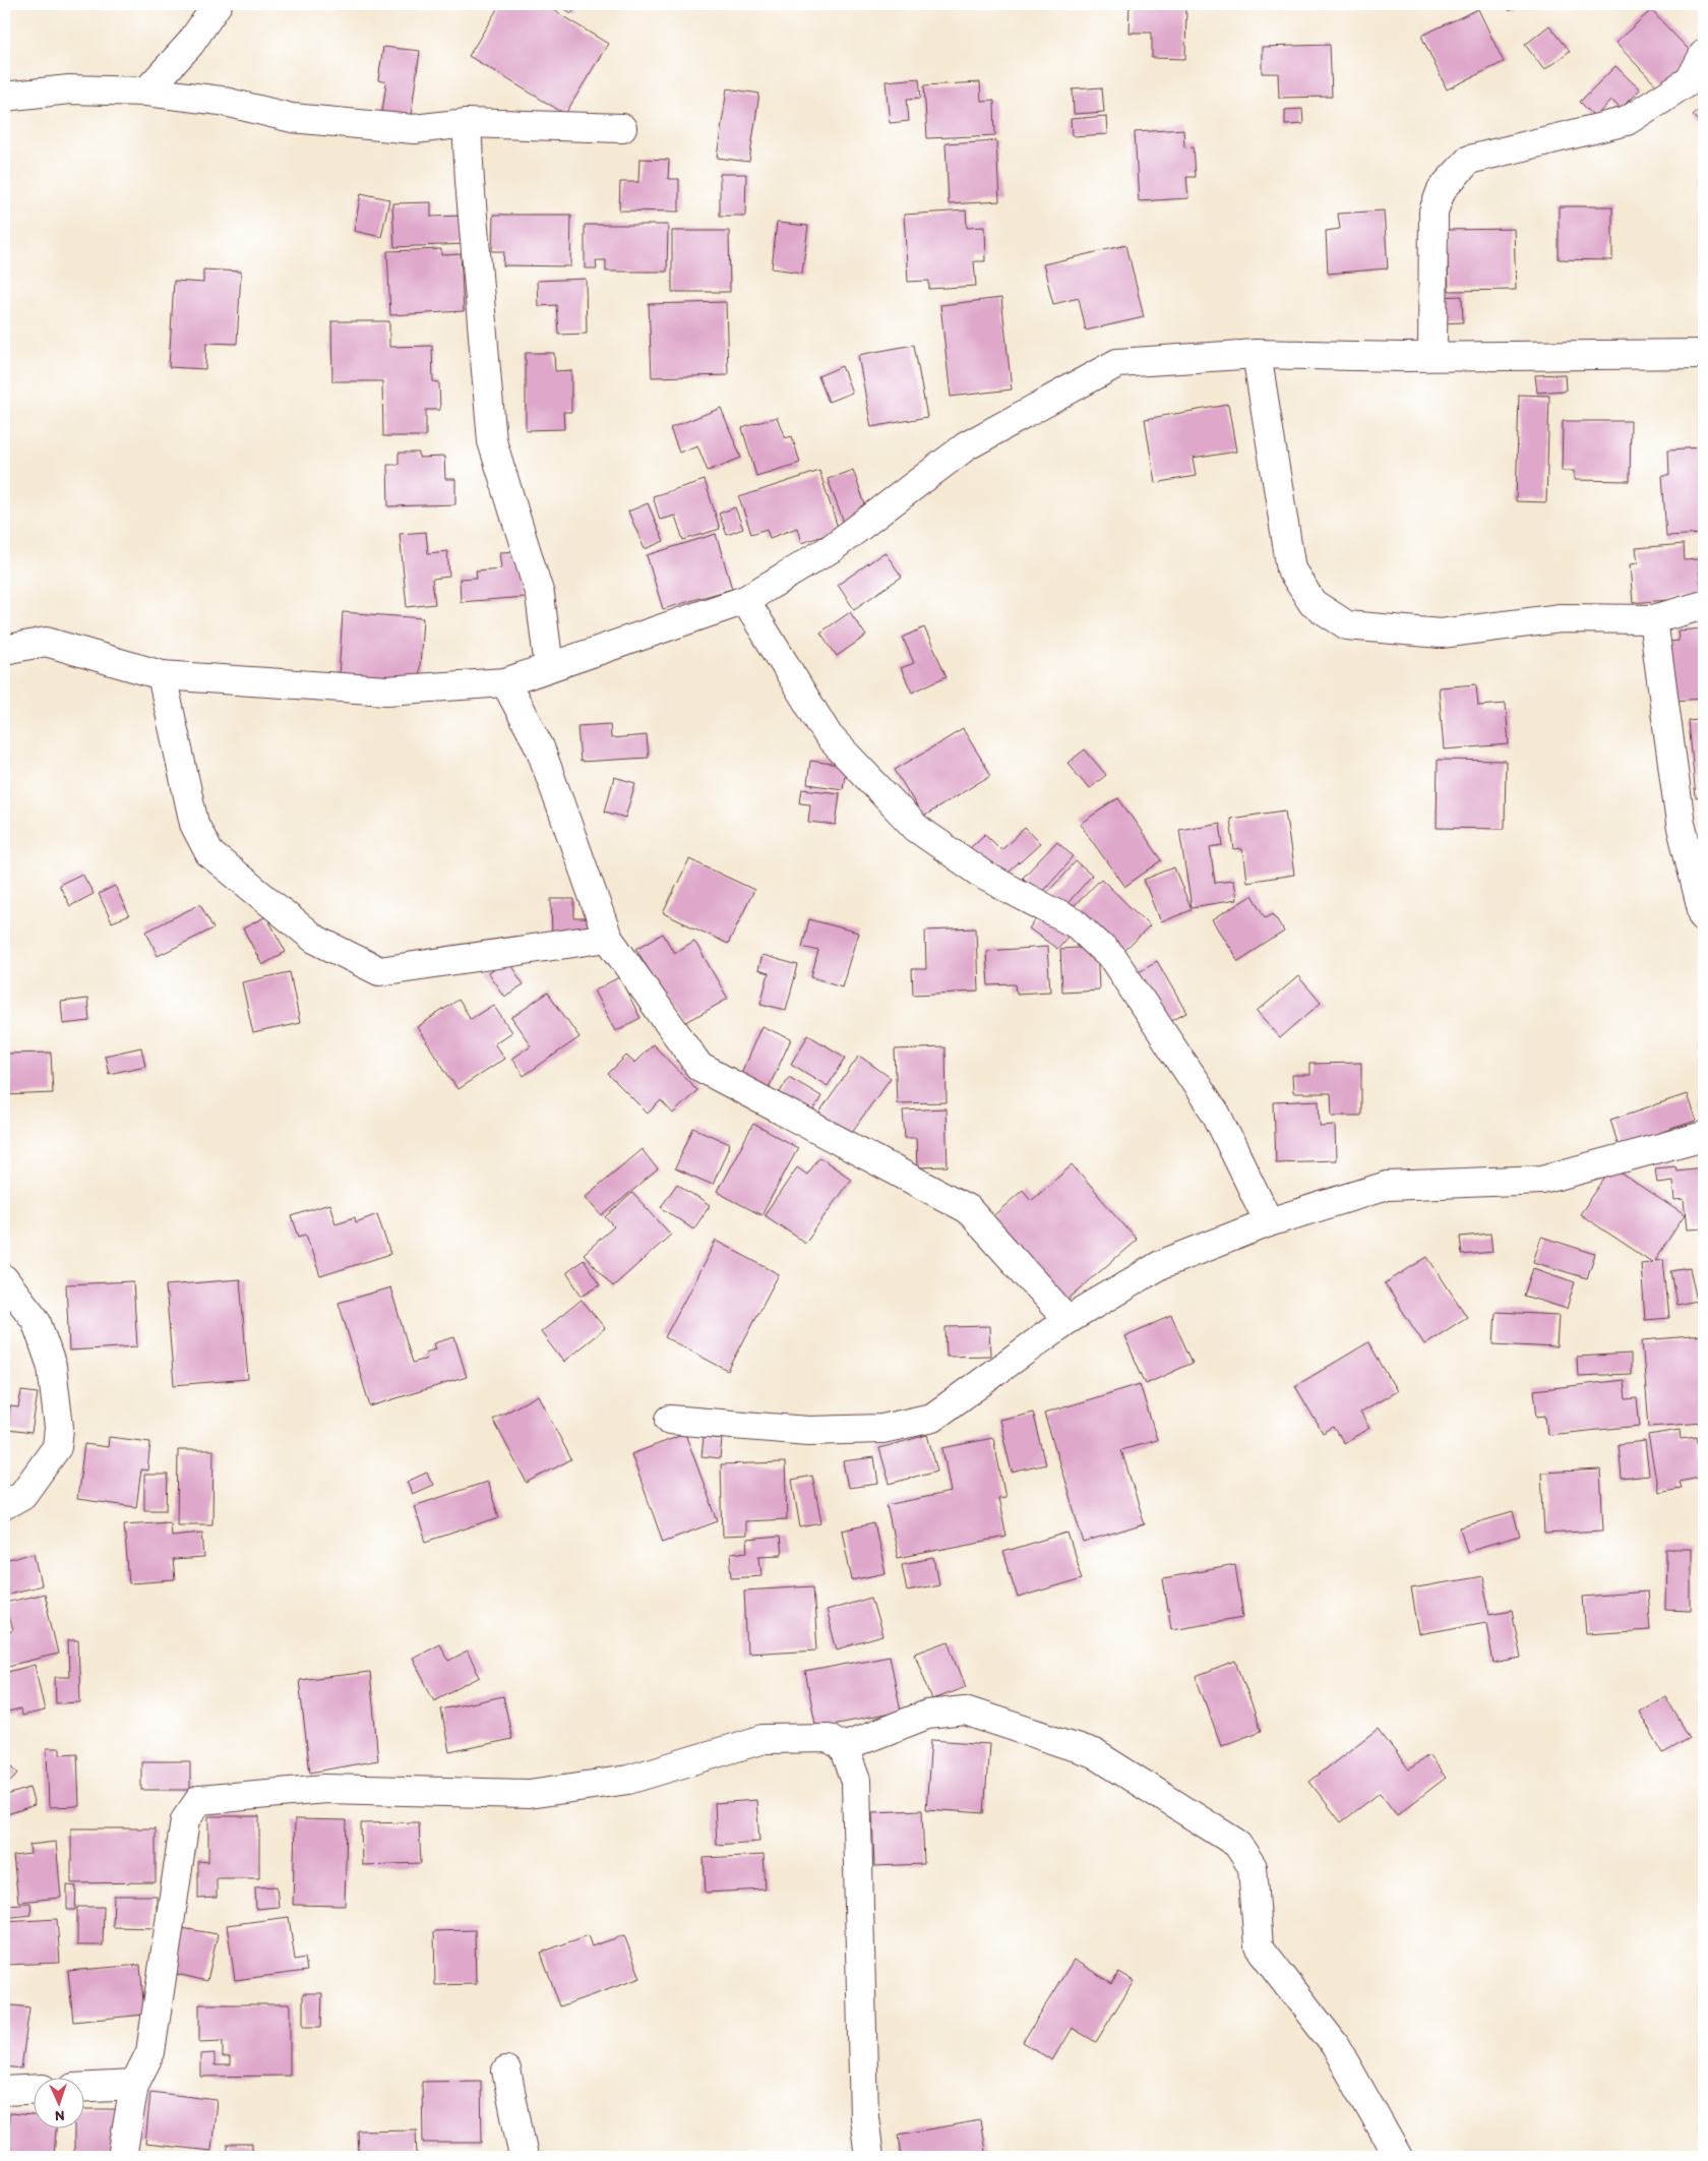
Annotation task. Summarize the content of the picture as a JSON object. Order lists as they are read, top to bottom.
{
  "north": "bottom"
}
